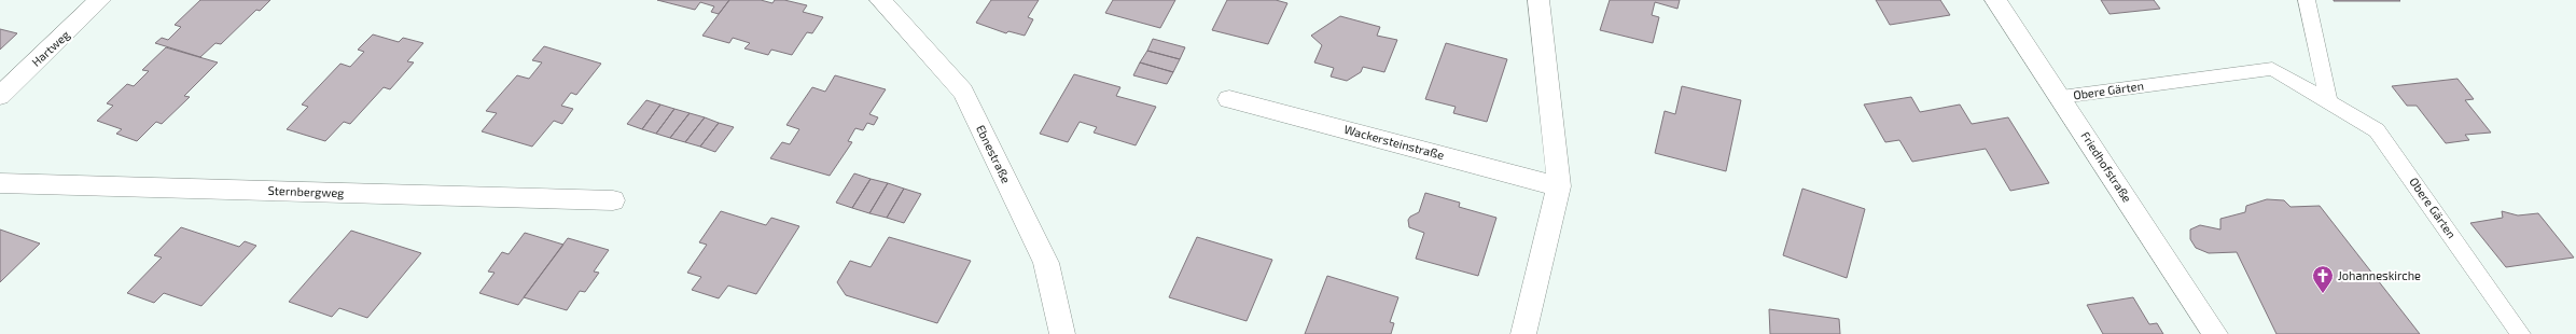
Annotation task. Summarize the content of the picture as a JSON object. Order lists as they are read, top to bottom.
{
  "streets": {
    "street": [
      "Hartweg",
      "Wackersteinstraße",
      "Ebnestraße",
      "Friedhofstraße",
      "Sternbergweg"
    ],
    "lane": ["Obere Gärten"]
  },
  "crossings": [
    ["Obere Gärten", "Friedhofstraße"]
  ],
  "places": {
    "church": ["Johanneskirche"]
  }
}
